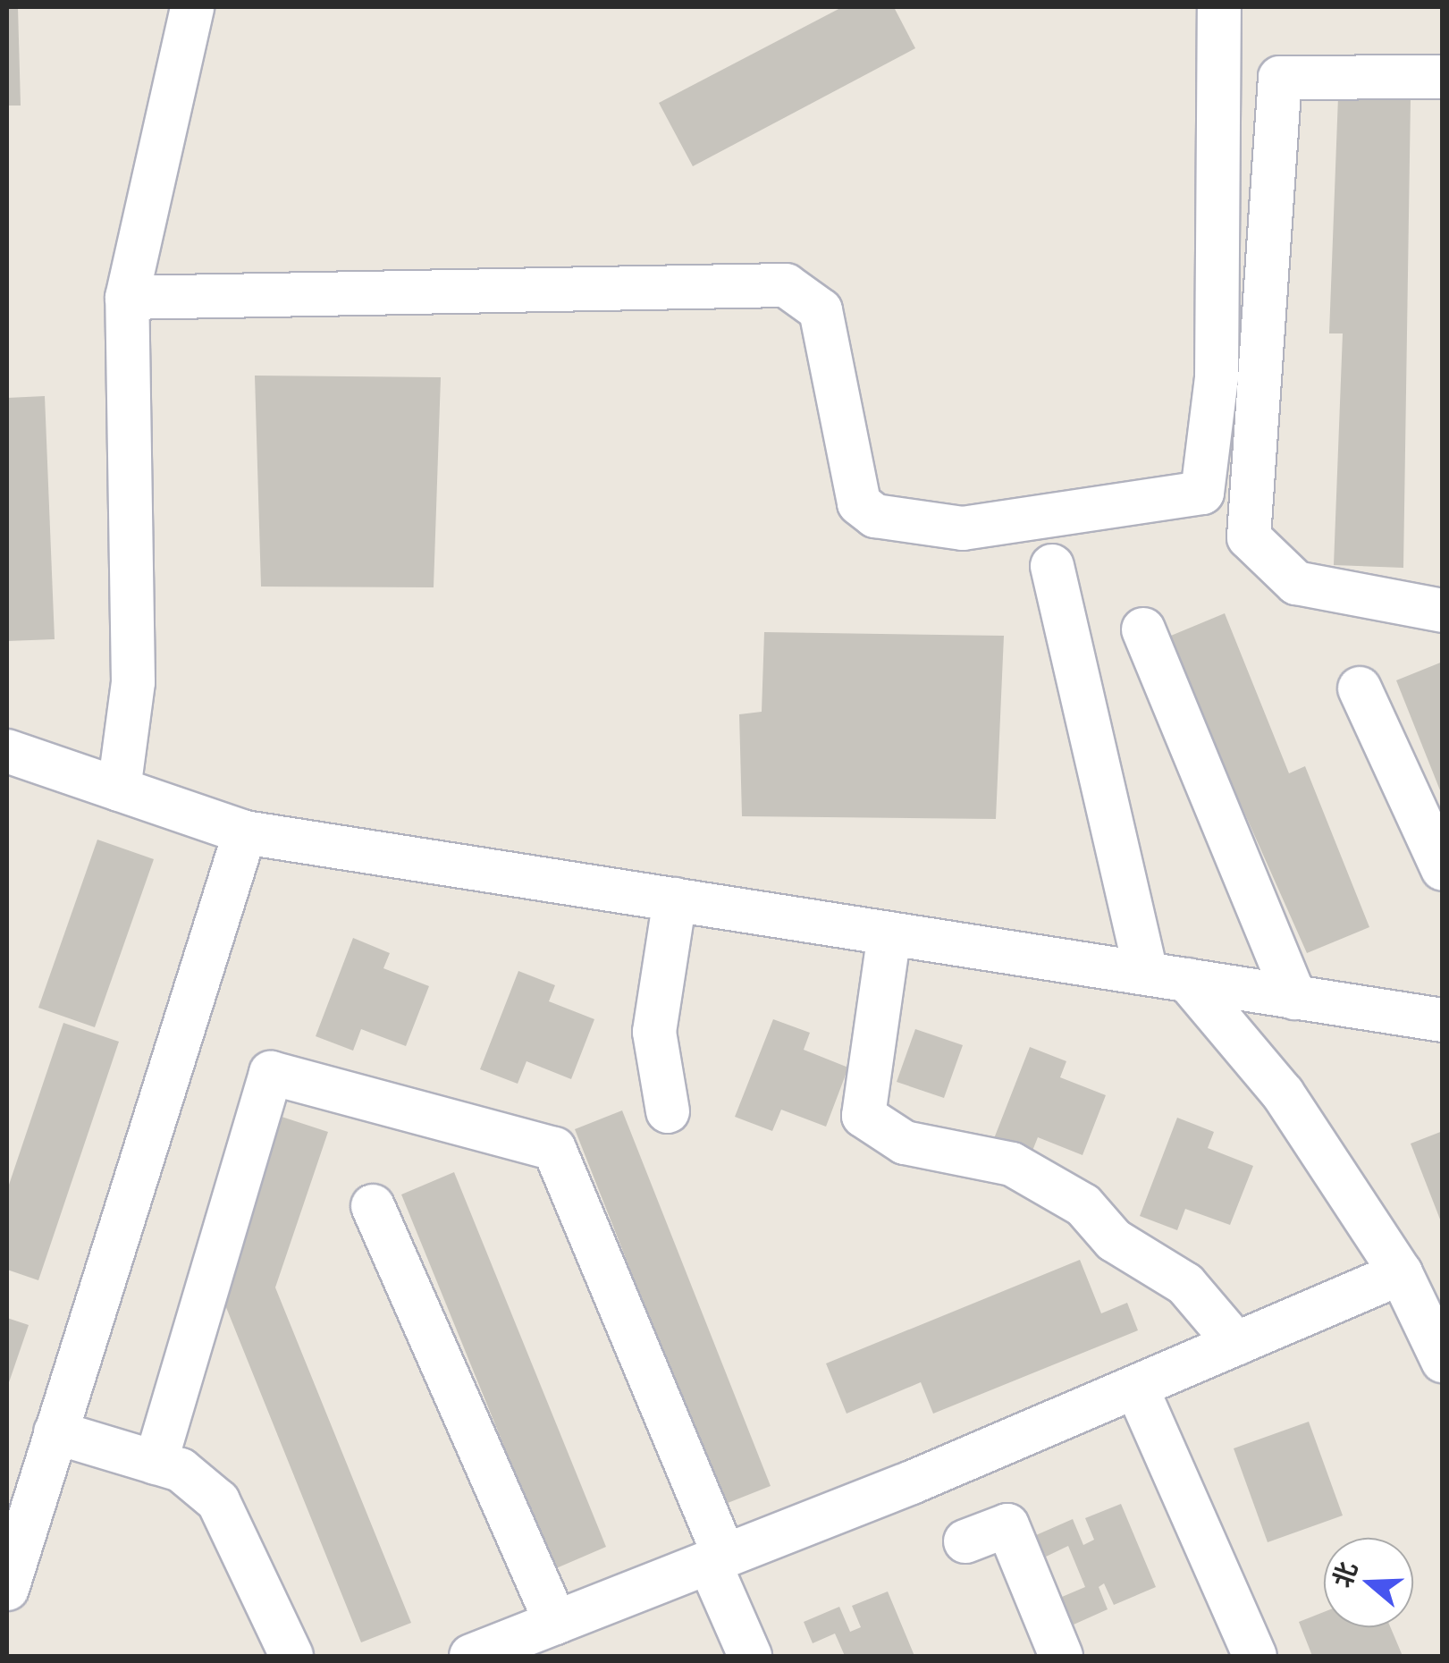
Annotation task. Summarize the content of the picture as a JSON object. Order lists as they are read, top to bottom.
{
  "north": "left"
}
